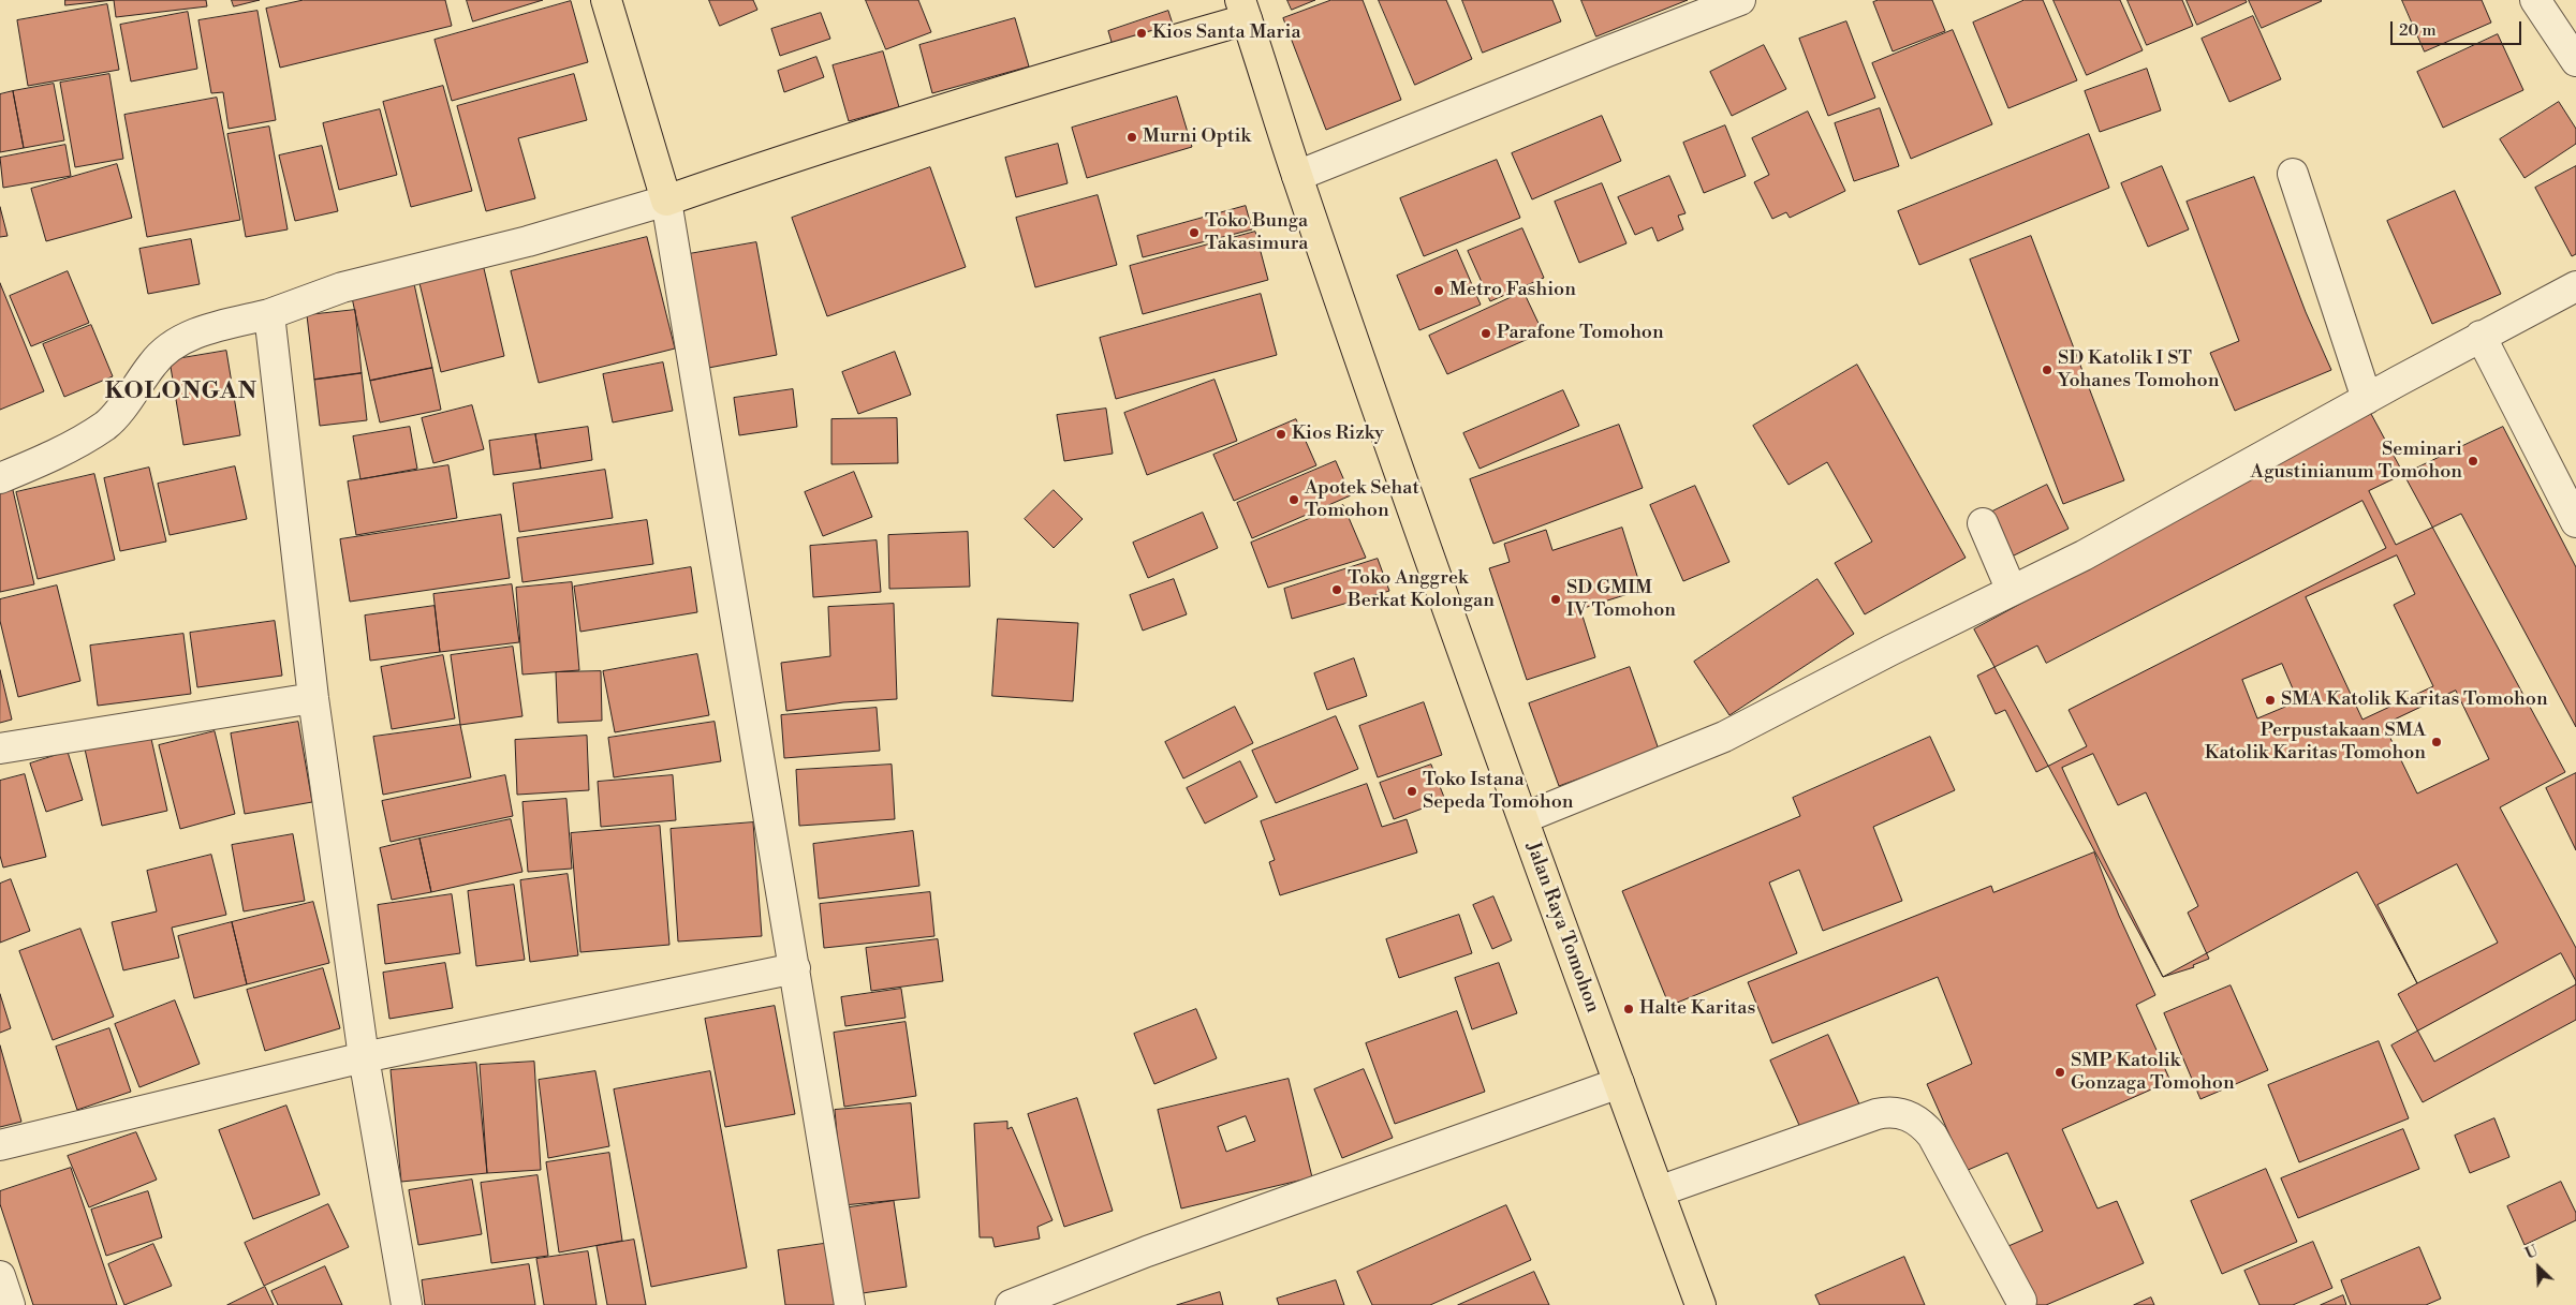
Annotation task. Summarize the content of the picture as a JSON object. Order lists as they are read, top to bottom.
{
  "streets": {
    "main road": ["Jalan Raya Tomohon"]
  },
  "districts": ["KOLONGAN"],
  "places": [
    "Kios Santa Maria",
    "Murni Optik",
    "Toko Bunga Takasimura",
    "Metro Fashion",
    "Parafone Tomohon",
    "SD Katolik I ST Yohanes Tomohon",
    "Kios Rizky",
    "Seminari Agustinianum Tomohon",
    "Apotek Sehat Tomohon",
    "Toko Anggrek Berkat Kolongan",
    "SD GMIM IV Tomohon",
    "SMA Katolik Karitas Tomohon",
    "Perpustakaan SMA Katolik Karitas Tomohon",
    "Toko Istana Sepeda Tomohon",
    "Halte Karitas",
    "SMP Katolik Gonzaga Tomohon"
  ],
  "scale_bar": "20 m",
  "north": "top left"
}
